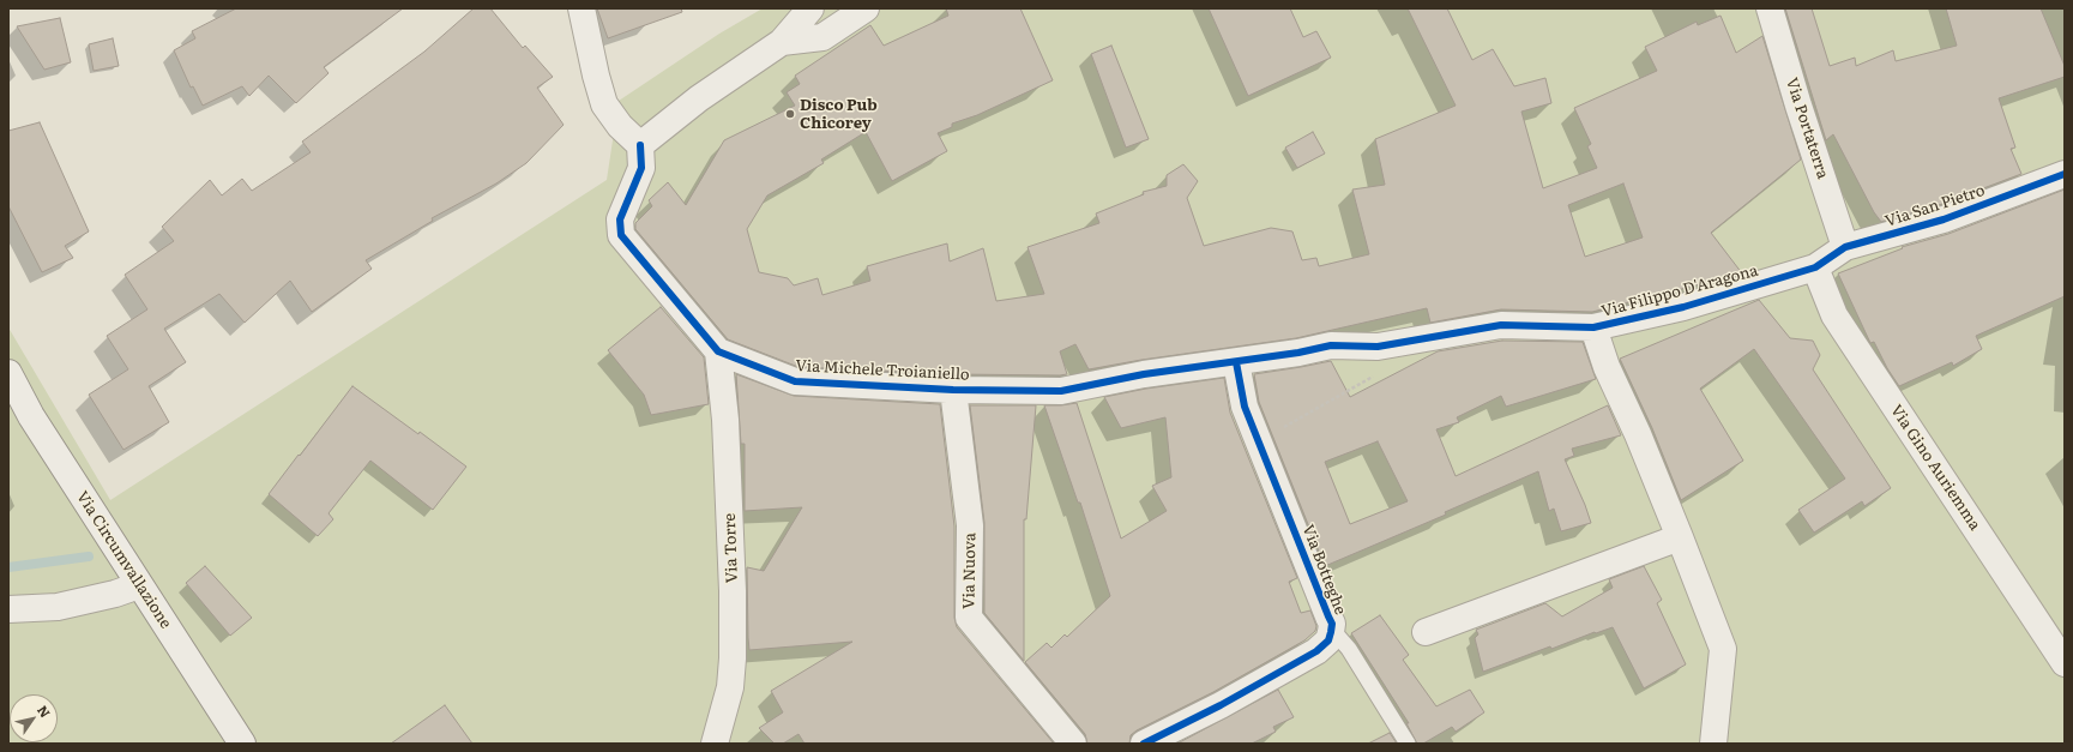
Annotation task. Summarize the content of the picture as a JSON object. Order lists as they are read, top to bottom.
{
  "streets": {
    "street": [
      "Via Portaterra",
      "Via San Pietro",
      "Via Filippo D'Aragona",
      "Via Michele Troianiello",
      "Via Gino Auriemma",
      "Via Torre",
      "Via Circumvallazione",
      "Via Botteghe",
      "Via Nuova"
    ]
  },
  "crossings": [
    ["Via Portaterra", "Via San Pietro"],
    ["Via San Pietro", "Via Filippo D'Aragona"],
    ["Via San Pietro", "Via Gino Auriemma"],
    ["Via Filippo D'Aragona", "Via Michele Troianiello"],
    ["Via Filippo D'Aragona", "Via Gino Auriemma"],
    ["Via Filippo D'Aragona", "Via Botteghe"],
    ["Via Michele Troianiello", "Via Torre"],
    ["Via Michele Troianiello", "Via Botteghe"],
    ["Via Michele Troianiello", "Via Nuova"]
  ],
  "places": ["Disco Pub Chicorey"],
  "north": "top right"
}
